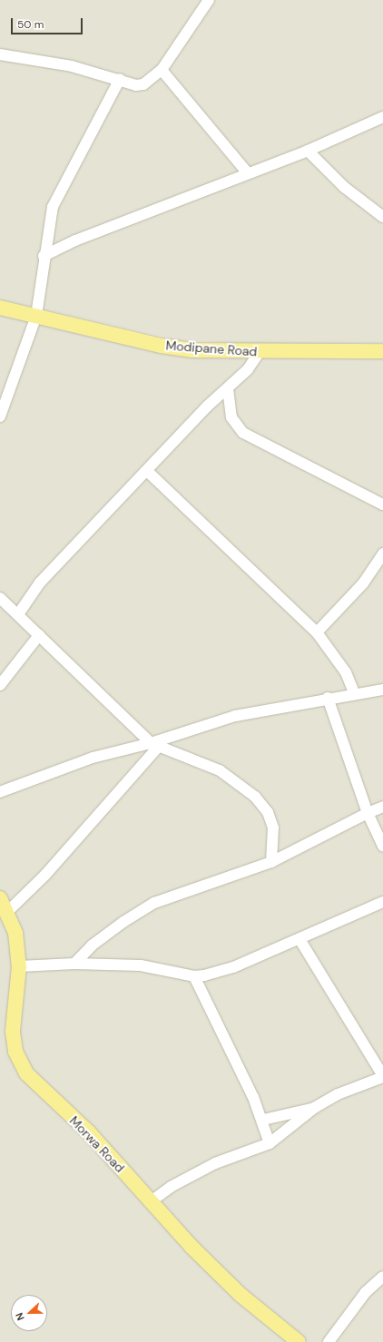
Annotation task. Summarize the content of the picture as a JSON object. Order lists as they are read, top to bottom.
{
  "streets": {
    "main road": ["Modipane Road", "Morwa Road"]
  },
  "scale_bar": "50 m",
  "north": "left"
}
